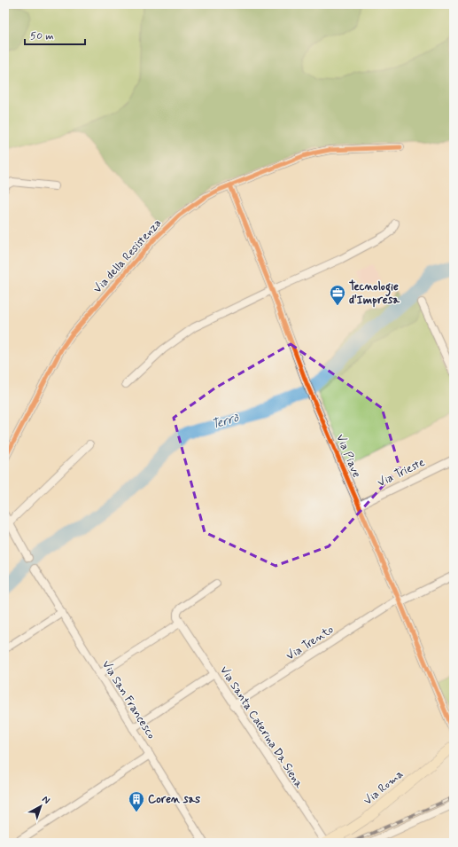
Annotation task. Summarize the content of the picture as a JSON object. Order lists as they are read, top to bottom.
{
  "streets": {
    "street": [
      "Via della Resistenza",
      "Via Piave",
      "Via Trieste",
      "Via Trento",
      "Via San Francesco",
      "Via Santa Caterina Da Siena",
      "Via Roma"
    ]
  },
  "crossings": [
    ["Via della Resistenza", "Via Piave"],
    ["Via Piave", "Via Trieste"],
    ["Via Piave", "Via Trento"],
    ["Via Trento", "Via Santa Caterina Da Siena"],
    ["Via Santa Caterina Da Siena", "Via Roma"]
  ],
  "water": ["Terrò"],
  "places": {
    "office": ["Tecnologie d'Impresa"],
    "building": ["Coren sas"]
  },
  "scale_bar": "50 m",
  "north": "top right"
}
